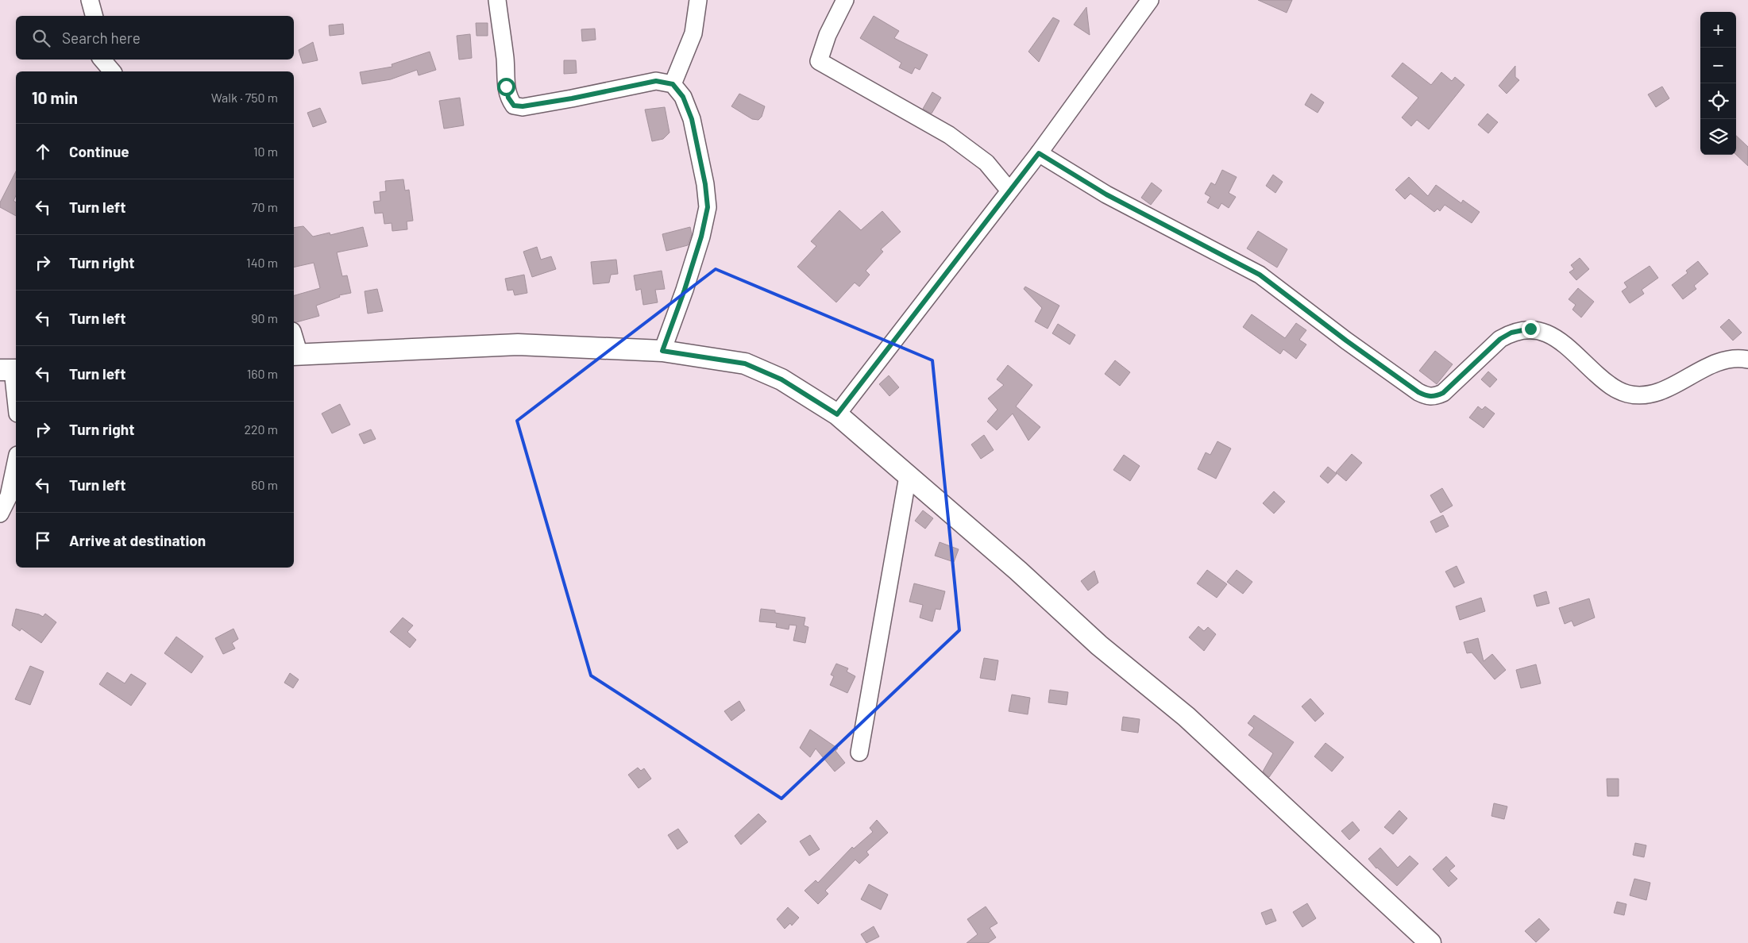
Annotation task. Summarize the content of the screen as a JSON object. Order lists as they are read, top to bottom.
{
  "page": {
    "map_buttons": ["+", "−"],
    "search": "Search here",
    "heading": ["10 min", "Walk · 750 m"],
    "list": [
      ["Continue", "10 m"],
      ["Turn left", "70 m"],
      ["Turn right", "140 m"],
      ["Turn left", "90 m"],
      ["Turn left", "160 m"],
      ["Turn right", "220 m"],
      ["Turn left", "60 m"],
      "Arrive at destination"
    ]
  }
}
